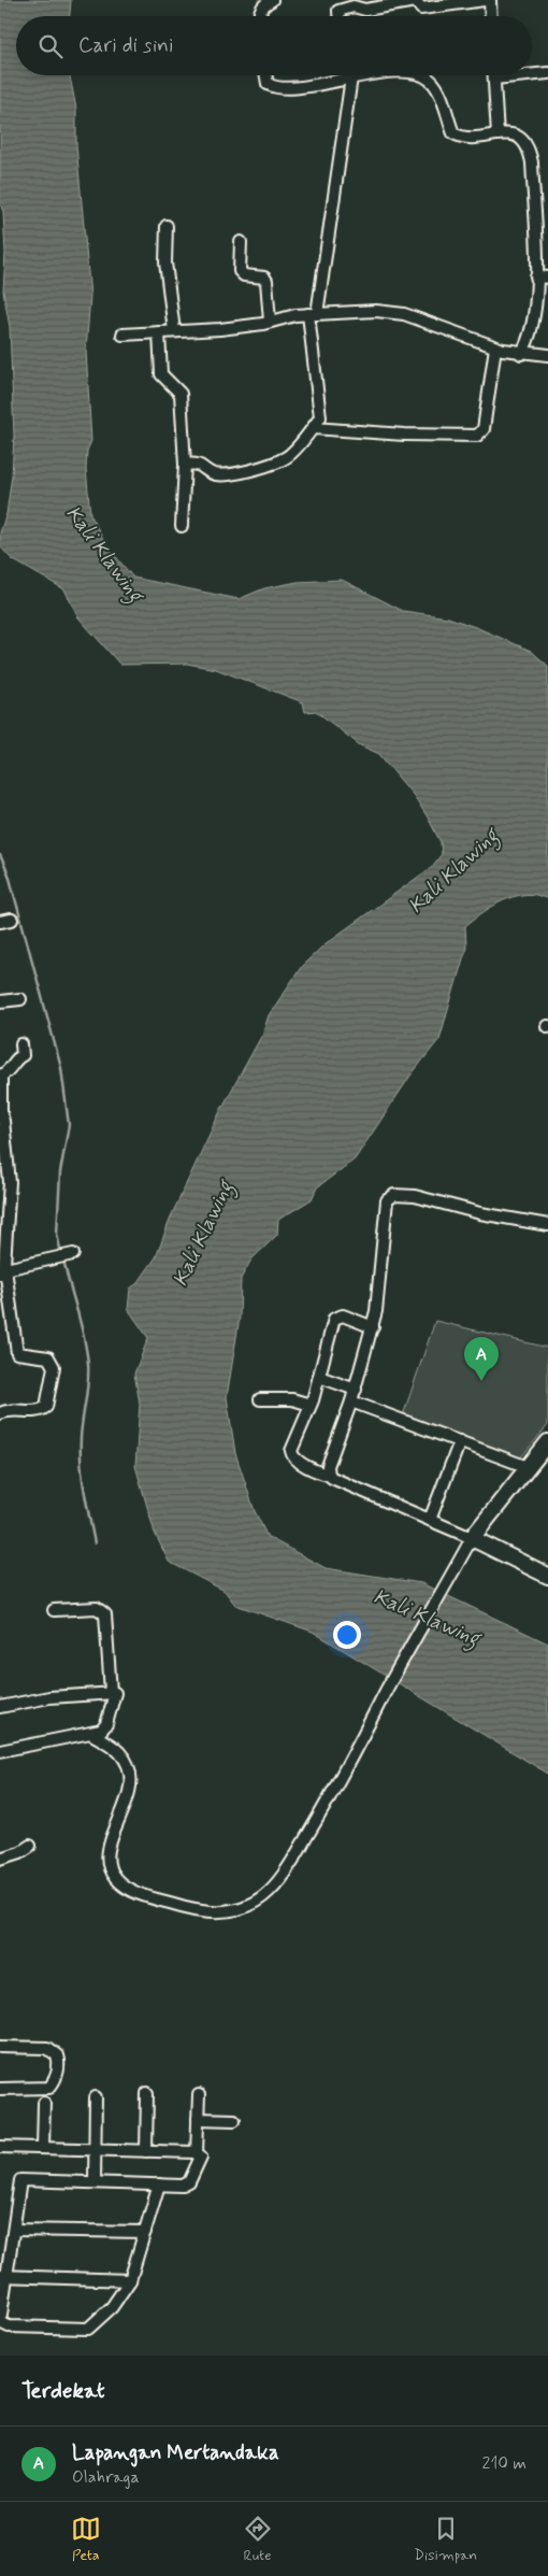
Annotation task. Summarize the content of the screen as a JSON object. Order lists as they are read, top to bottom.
{
  "water": ["Kali Klawing"],
  "page": {
    "search": "Cari di sini",
    "pins": "A",
    "heading": "Terdekat",
    "list": [
      {
        "mark": "A",
        "name": "Lapangan Mertandaka",
        "note": "Olahraga",
        "value": "210 m"
      }
    ],
    "nav": ["Peta", "Rute", "Disimpan"]
  }
}
